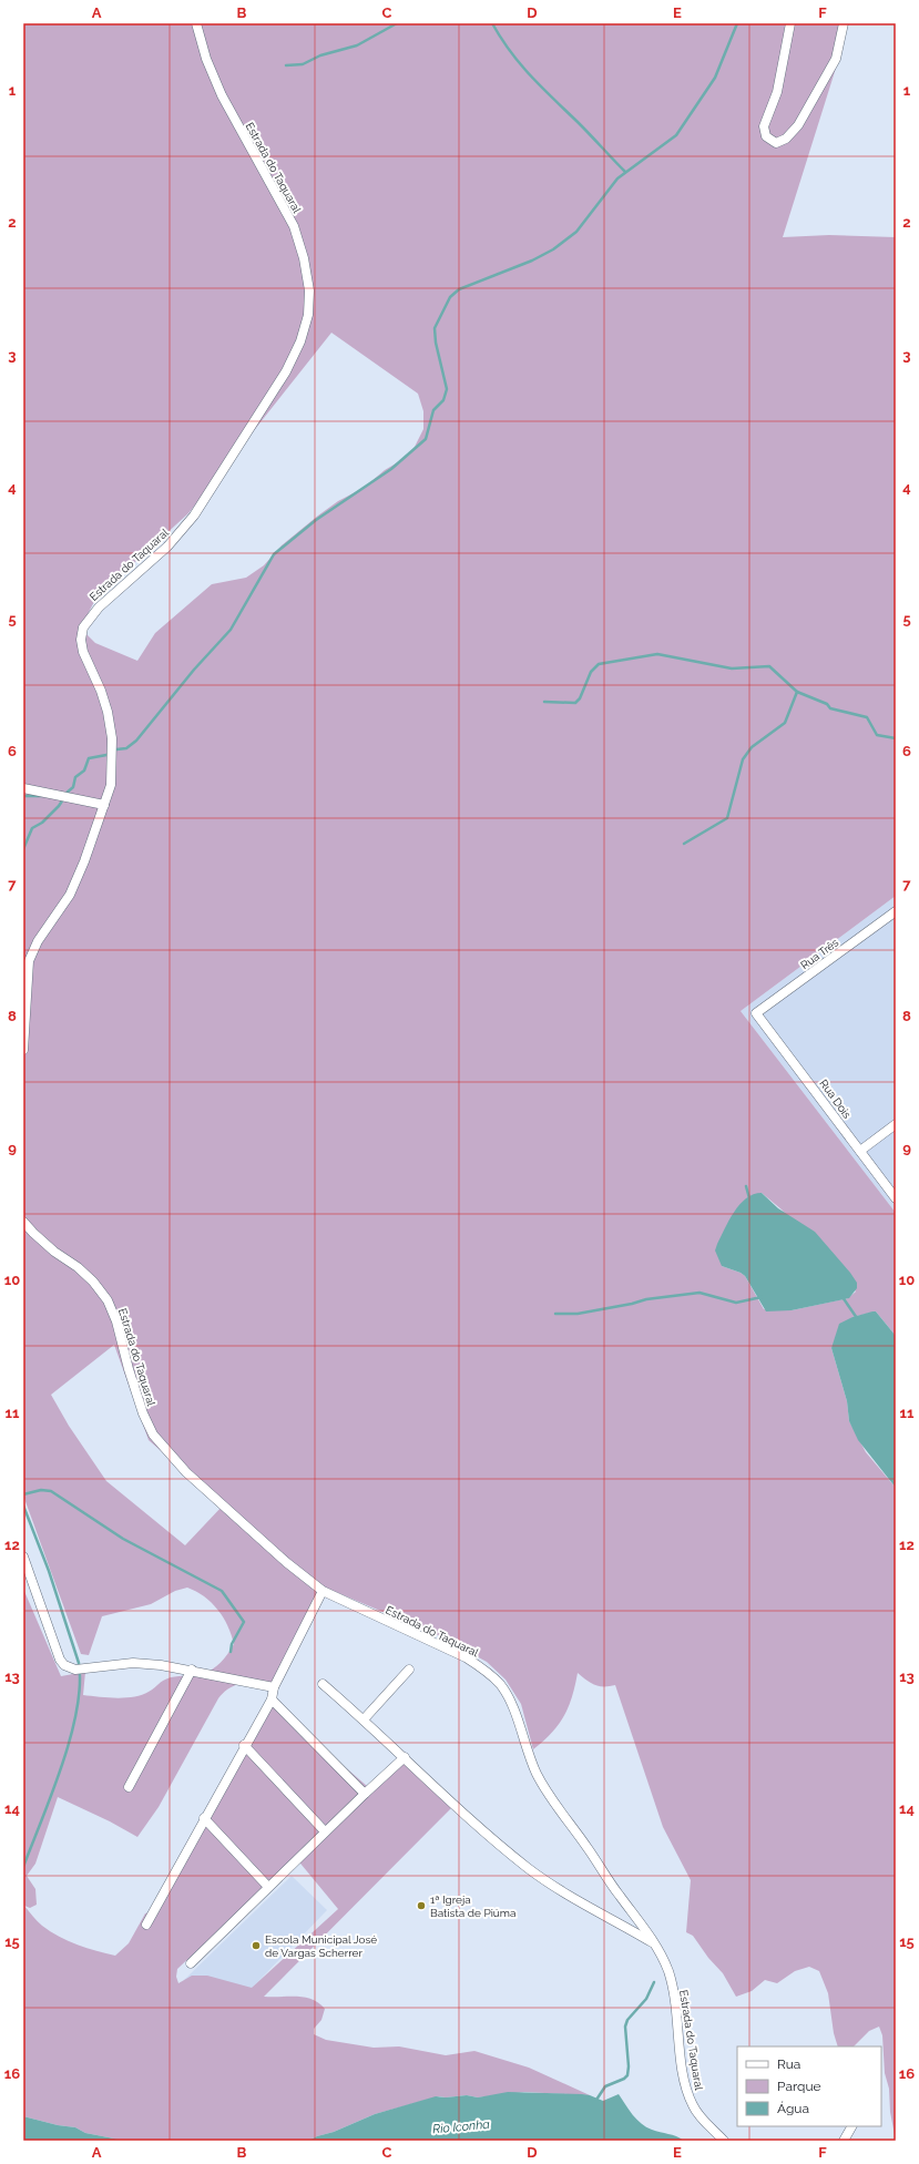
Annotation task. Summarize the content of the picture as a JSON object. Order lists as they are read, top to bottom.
{
  "streets": {
    "street": ["Estrada do Taquaral", "Rua Três", "Rua Dois"]
  },
  "crossings": [
    ["Rua Três", "Rua Dois"]
  ],
  "water": ["Rio Iconha"],
  "places": ["1ª Igreja Batista de Piúma", "Escola Municipal José de Vargas Scherrer"],
  "legend": ["Rua", "Parque", "Água"],
  "grid": {
    "columns": [
      "A",
      "B",
      "C",
      "D",
      "E",
      "F"
    ],
    "rows": [
      "1",
      "2",
      "3",
      "4",
      "5",
      "6",
      "7",
      "8",
      "9",
      "10",
      "11",
      "12",
      "13",
      "14",
      "15",
      "16"
    ]
  }
}
